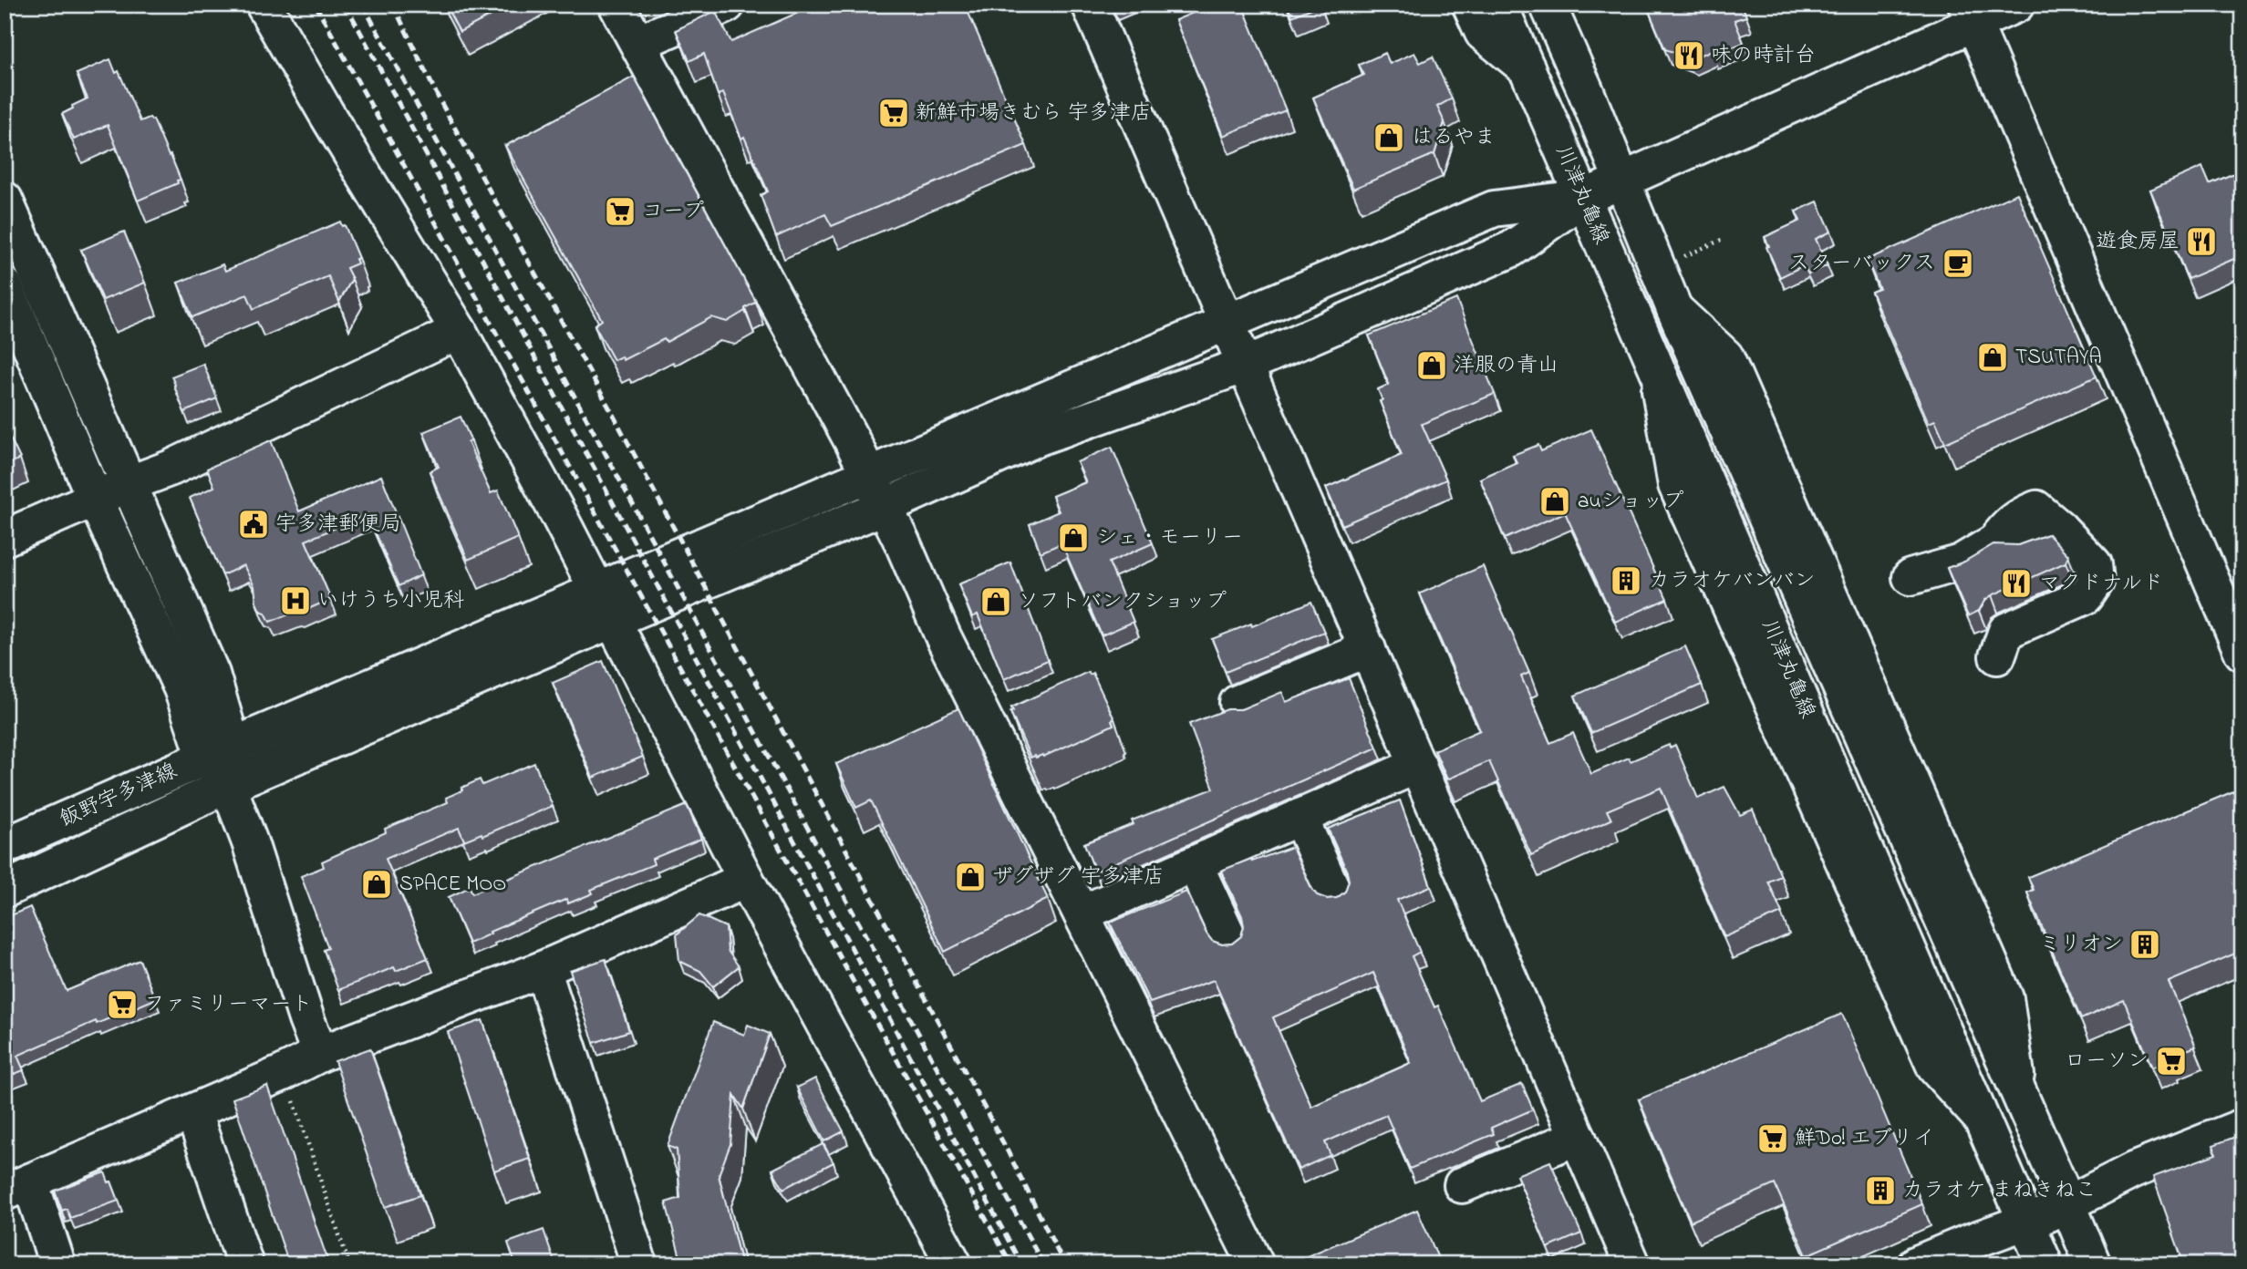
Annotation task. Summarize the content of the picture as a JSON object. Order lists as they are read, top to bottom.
{
  "streets": {
    "street": ["川津丸亀線", "飯野宇多津線"]
  },
  "places": {
    "restaurant": ["味の時計台", "遊食房屋", "マクドナルド"],
    "supermarket": [
      "新鮮市場きむら 宇多津店",
      "コープ",
      "ファミリーマート",
      "ローソン",
      "鮮Do! エブリイ"
    ],
    "shop": [
      "はるやま",
      "TSUTAYA",
      "洋服の青山",
      "auショップ",
      "シェ・モーリー",
      "ソフトバンクショップ",
      "ザグザグ 宇多津店",
      "SPACE MOO"
    ],
    "cafe": ["スターバックス"],
    "public building": ["宇多津郵便局"],
    "building": ["カラオケバンバン", "ミリオン", "カラオケ まねきねこ"],
    "hospital": ["いけうち小児科"]
  }
}
